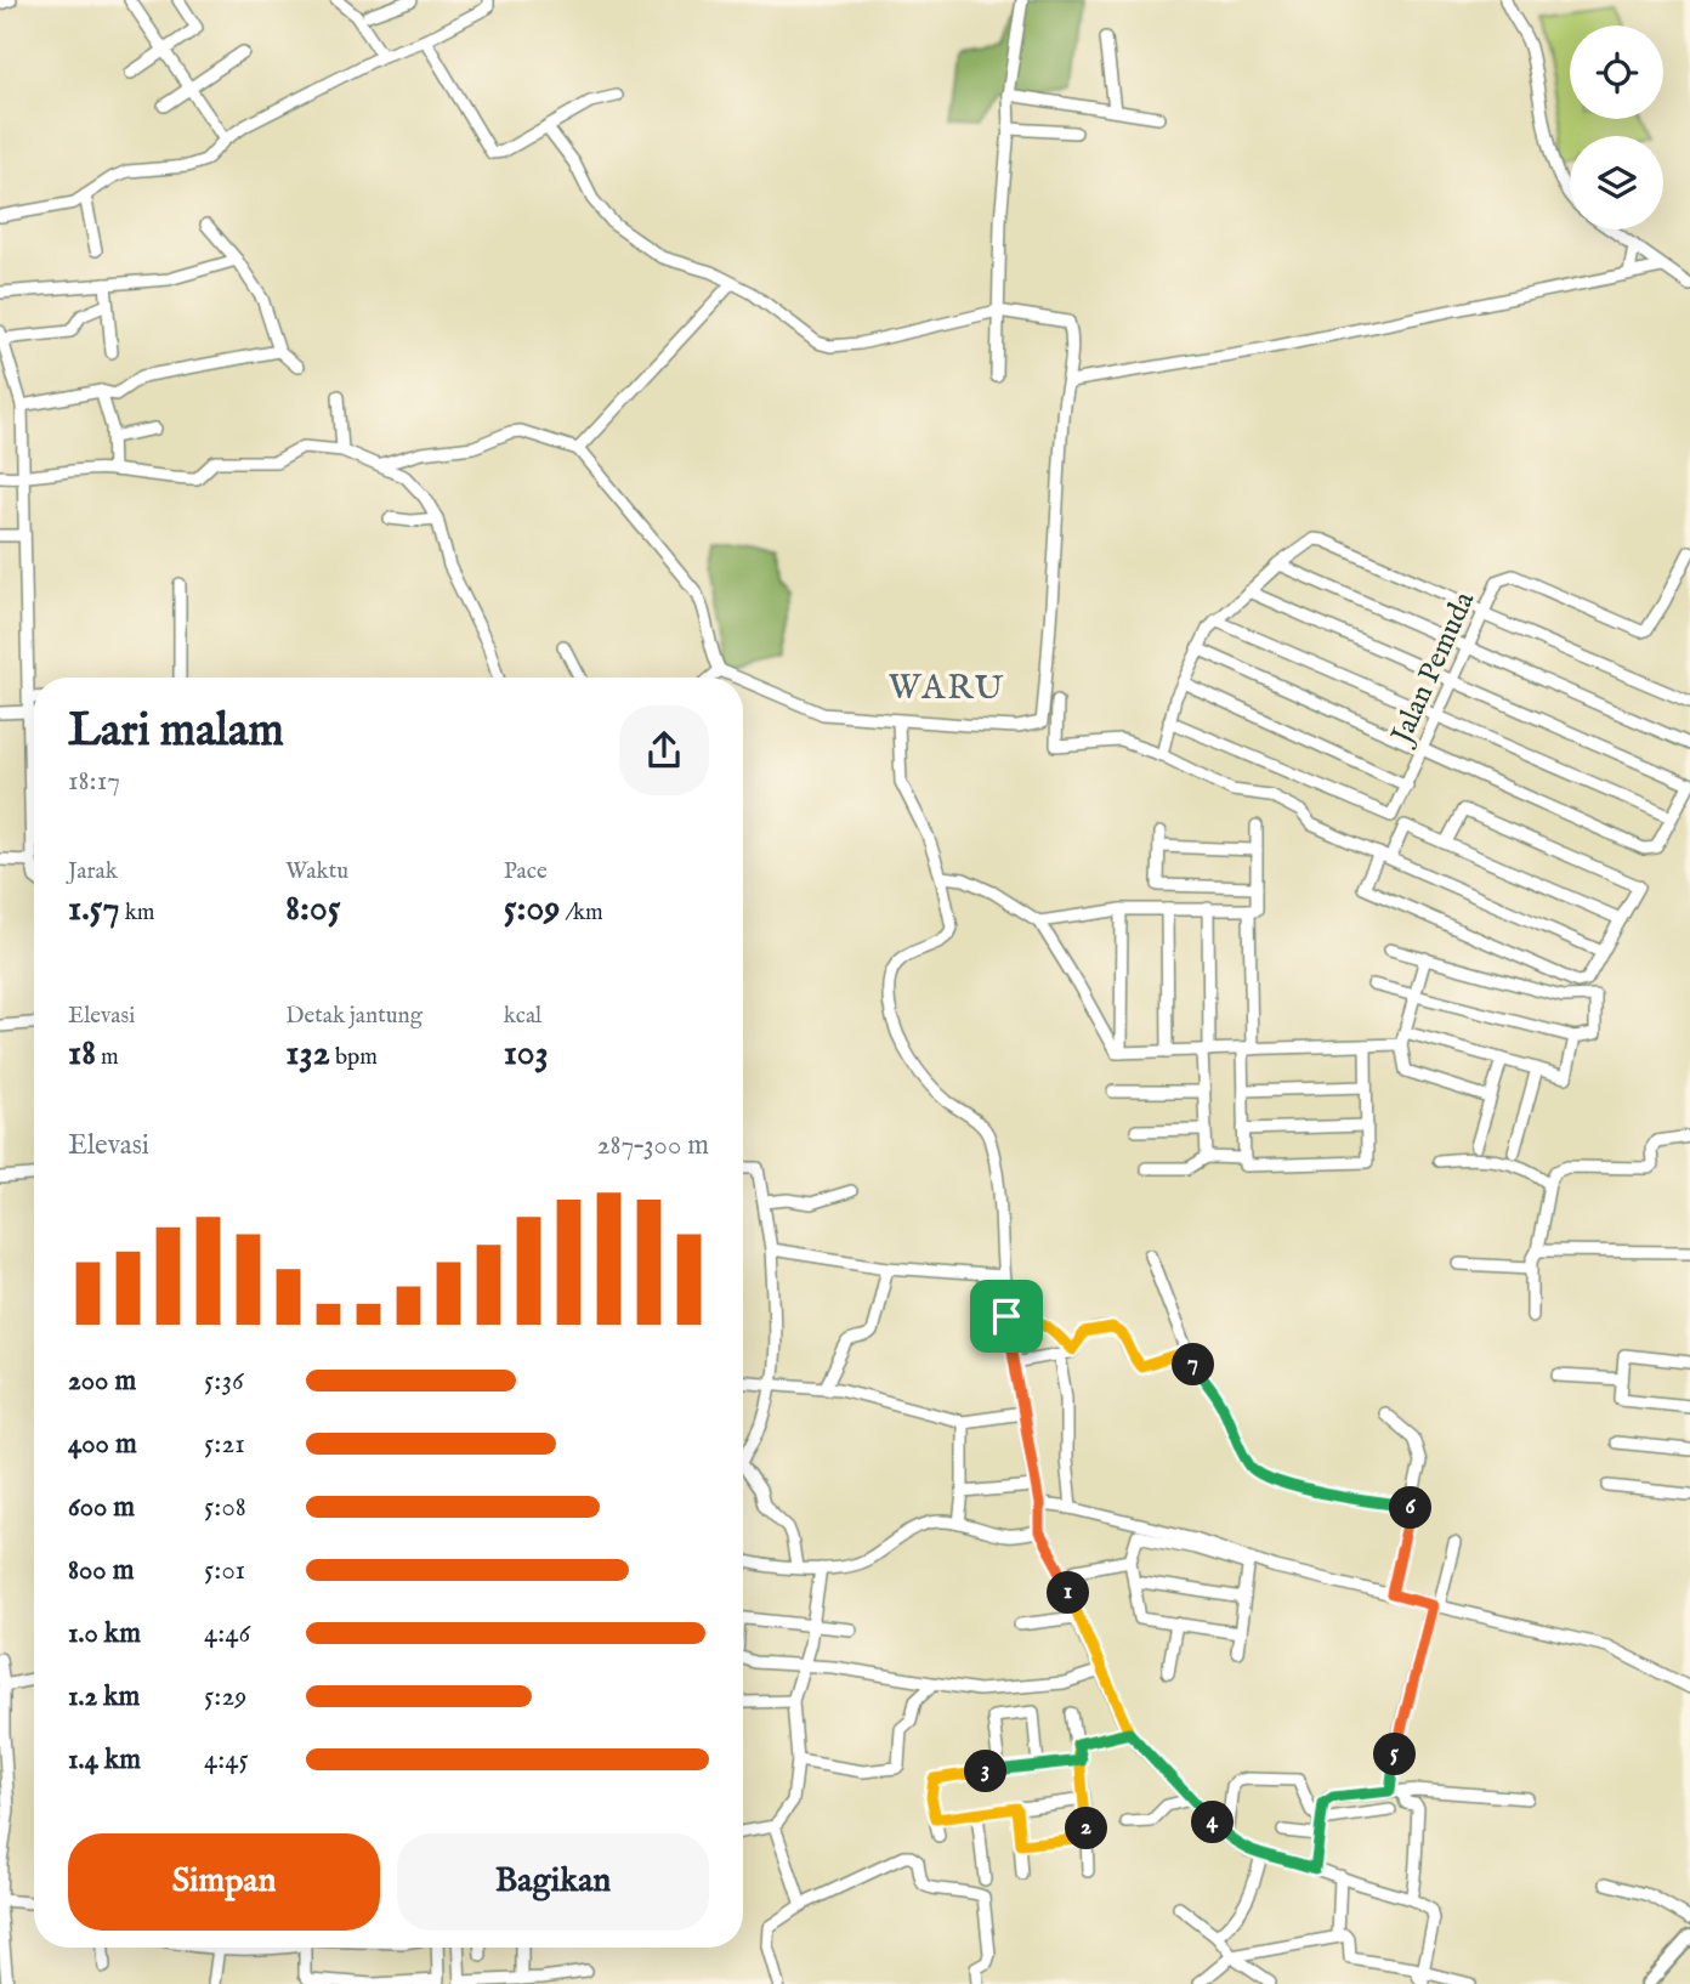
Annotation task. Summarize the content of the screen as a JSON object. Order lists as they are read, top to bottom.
{
  "streets": {
    "street": ["Jalan Pemuda"]
  },
  "districts": ["WARU"],
  "page": {
    "heading": ["Lari malam", "18:17"],
    "stats": [
      ["Jarak", "1.57 km"],
      ["Waktu", "8:05"],
      ["Pace", "5:09 /km"],
      ["Elevasi", "18 m"],
      ["Detak jantung", "132 bpm"],
      ["kcal", "103"]
    ],
    "chart": ["Elevasi", "287–300 m"],
    "pins": [
      "7",
      "6",
      "1",
      "5",
      "3",
      "4",
      "2"
    ],
    "list": [
      {
        "name": "200 m",
        "note": "5:36"
      },
      {
        "name": "400 m",
        "note": "5:21"
      },
      {
        "name": "600 m",
        "note": "5:08"
      },
      {
        "name": "800 m",
        "note": "5:01"
      },
      {
        "name": "1.0 km",
        "note": "4:46"
      },
      {
        "name": "1.2 km",
        "note": "5:29"
      },
      {
        "name": "1.4 km",
        "note": "4:45"
      }
    ],
    "buttons": ["Simpan", "Bagikan"]
  }
}
